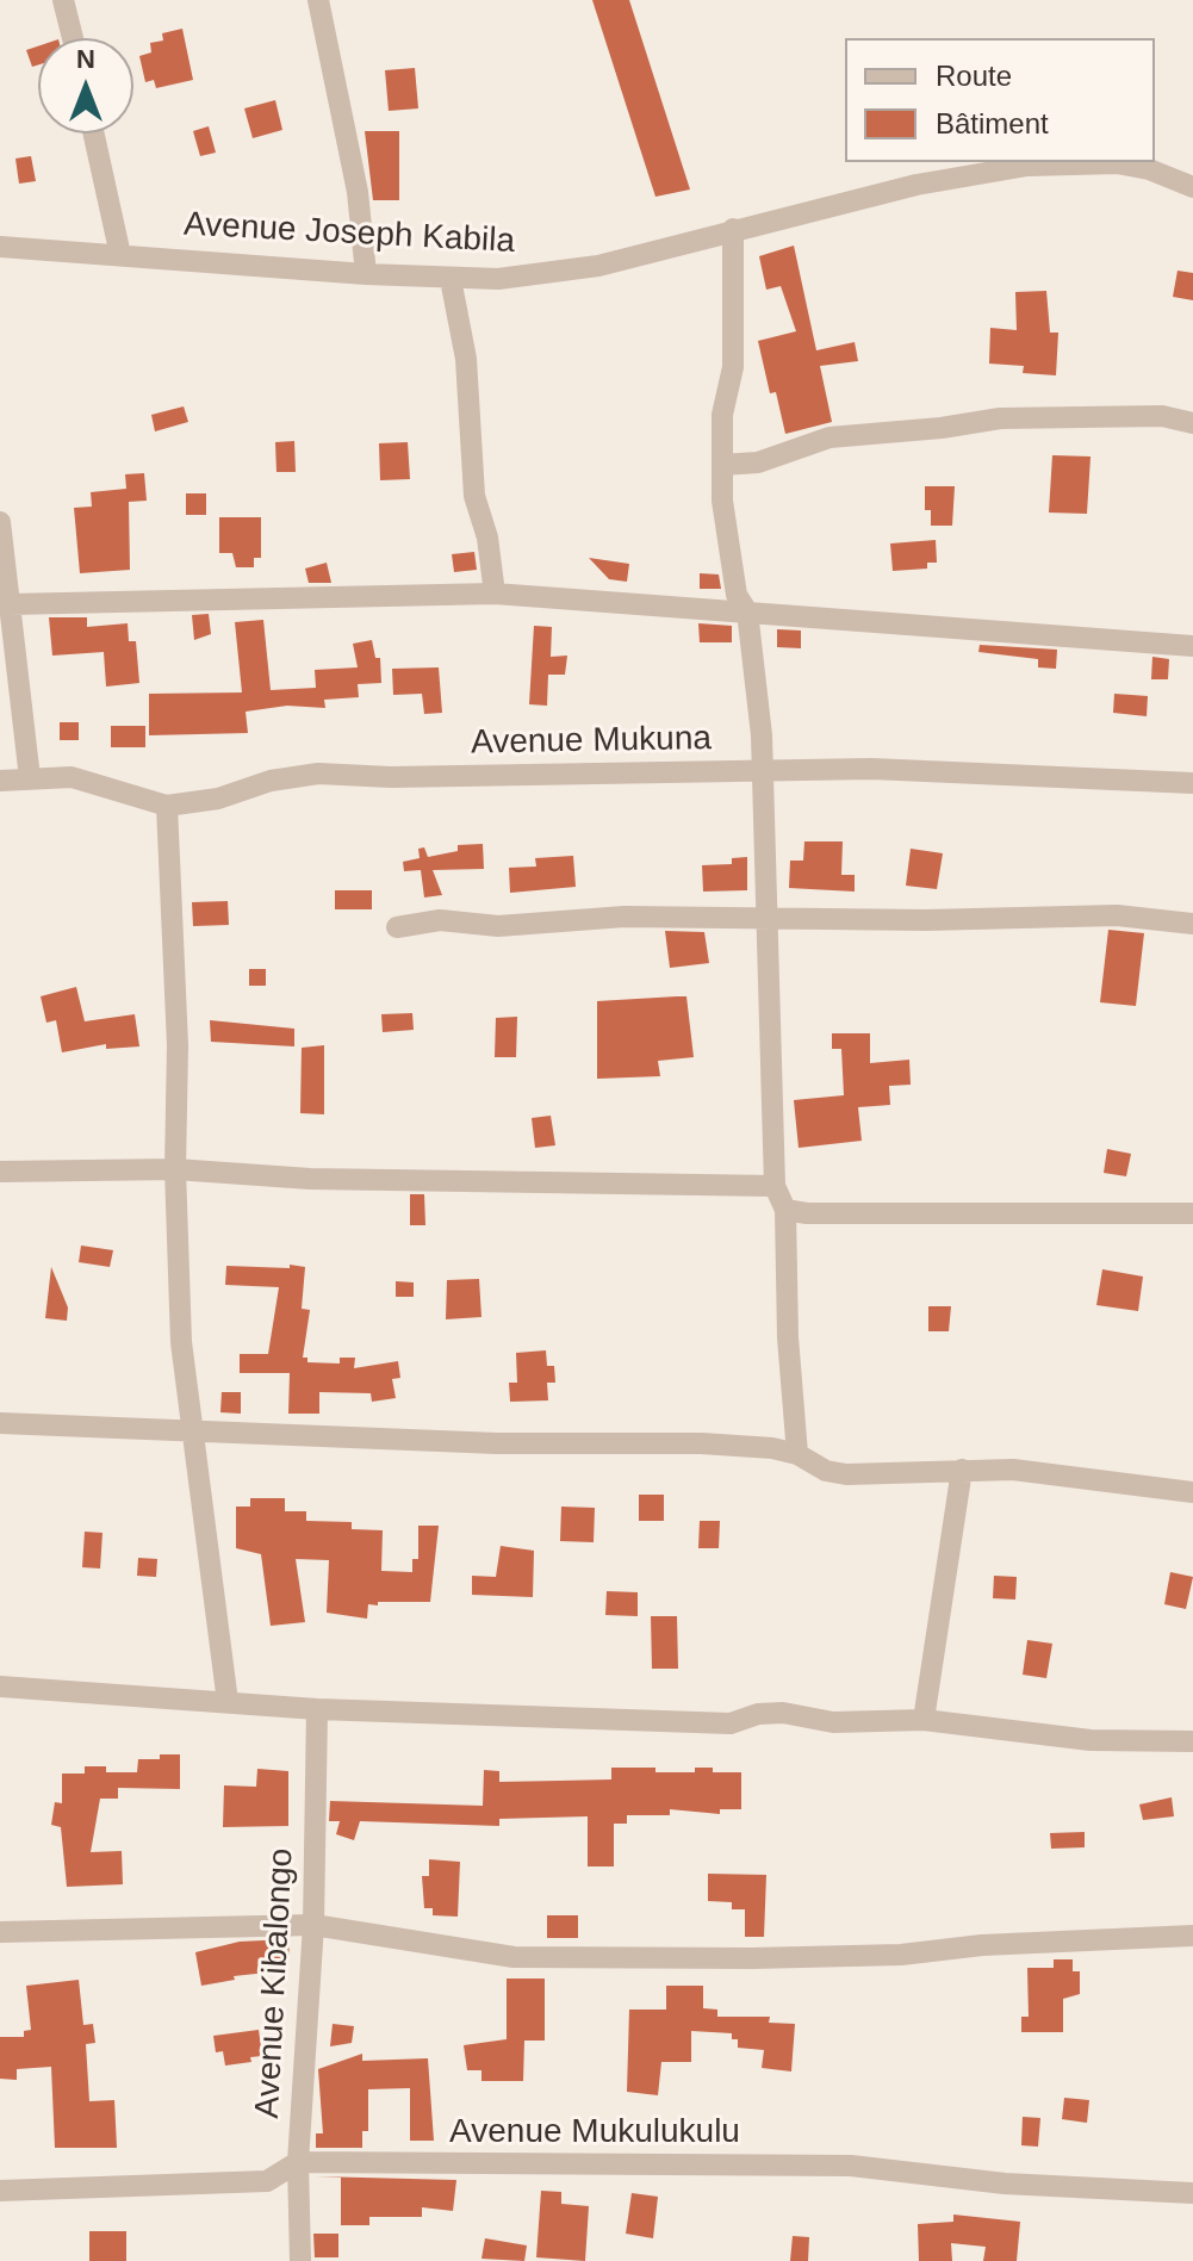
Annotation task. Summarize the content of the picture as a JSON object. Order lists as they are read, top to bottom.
{
  "streets": {
    "street": [
      "Avenue Joseph Kabila",
      "Avenue Mukuna",
      "Avenue Kibalongo",
      "Avenue Mukulukulu"
    ]
  },
  "crossings": [
    ["Avenue Kibalongo", "Avenue Mukulukulu"]
  ],
  "legend": ["Route", "Bâtiment"],
  "north": "top"
}
